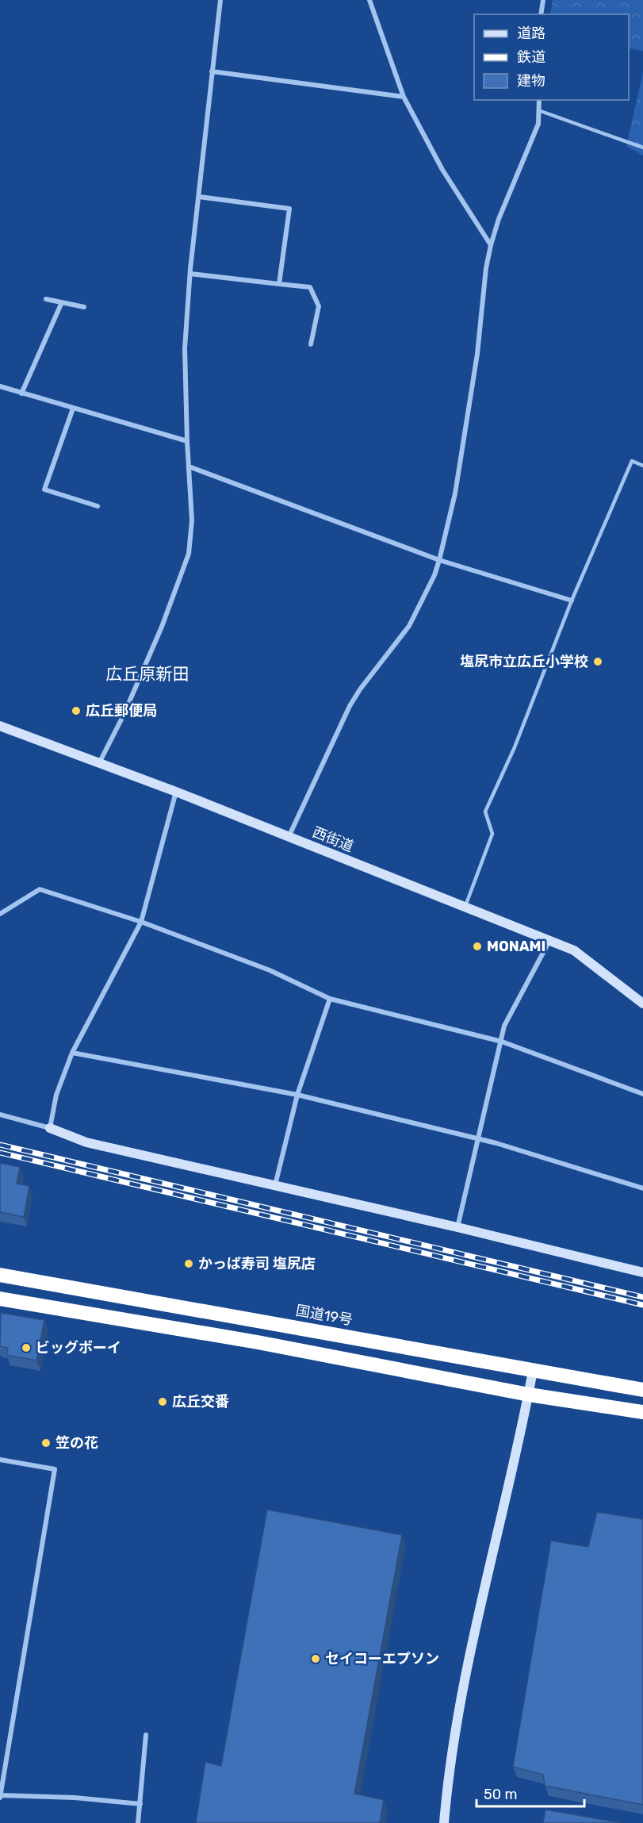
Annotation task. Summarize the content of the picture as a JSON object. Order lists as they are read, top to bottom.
{
  "streets": {
    "highway": ["国道19号"],
    "street": ["西街道"]
  },
  "districts": ["広丘原新田"],
  "places": [
    "塩尻市立広丘小学校",
    "広丘郵便局",
    "MONAMI",
    "かっぱ寿司 塩尻店",
    "ビッグボーイ",
    "広丘交番",
    "笠の花",
    "セイコーエプソン"
  ],
  "legend": ["道路", "鉄道", "建物"],
  "scale_bar": "50 m"
}
